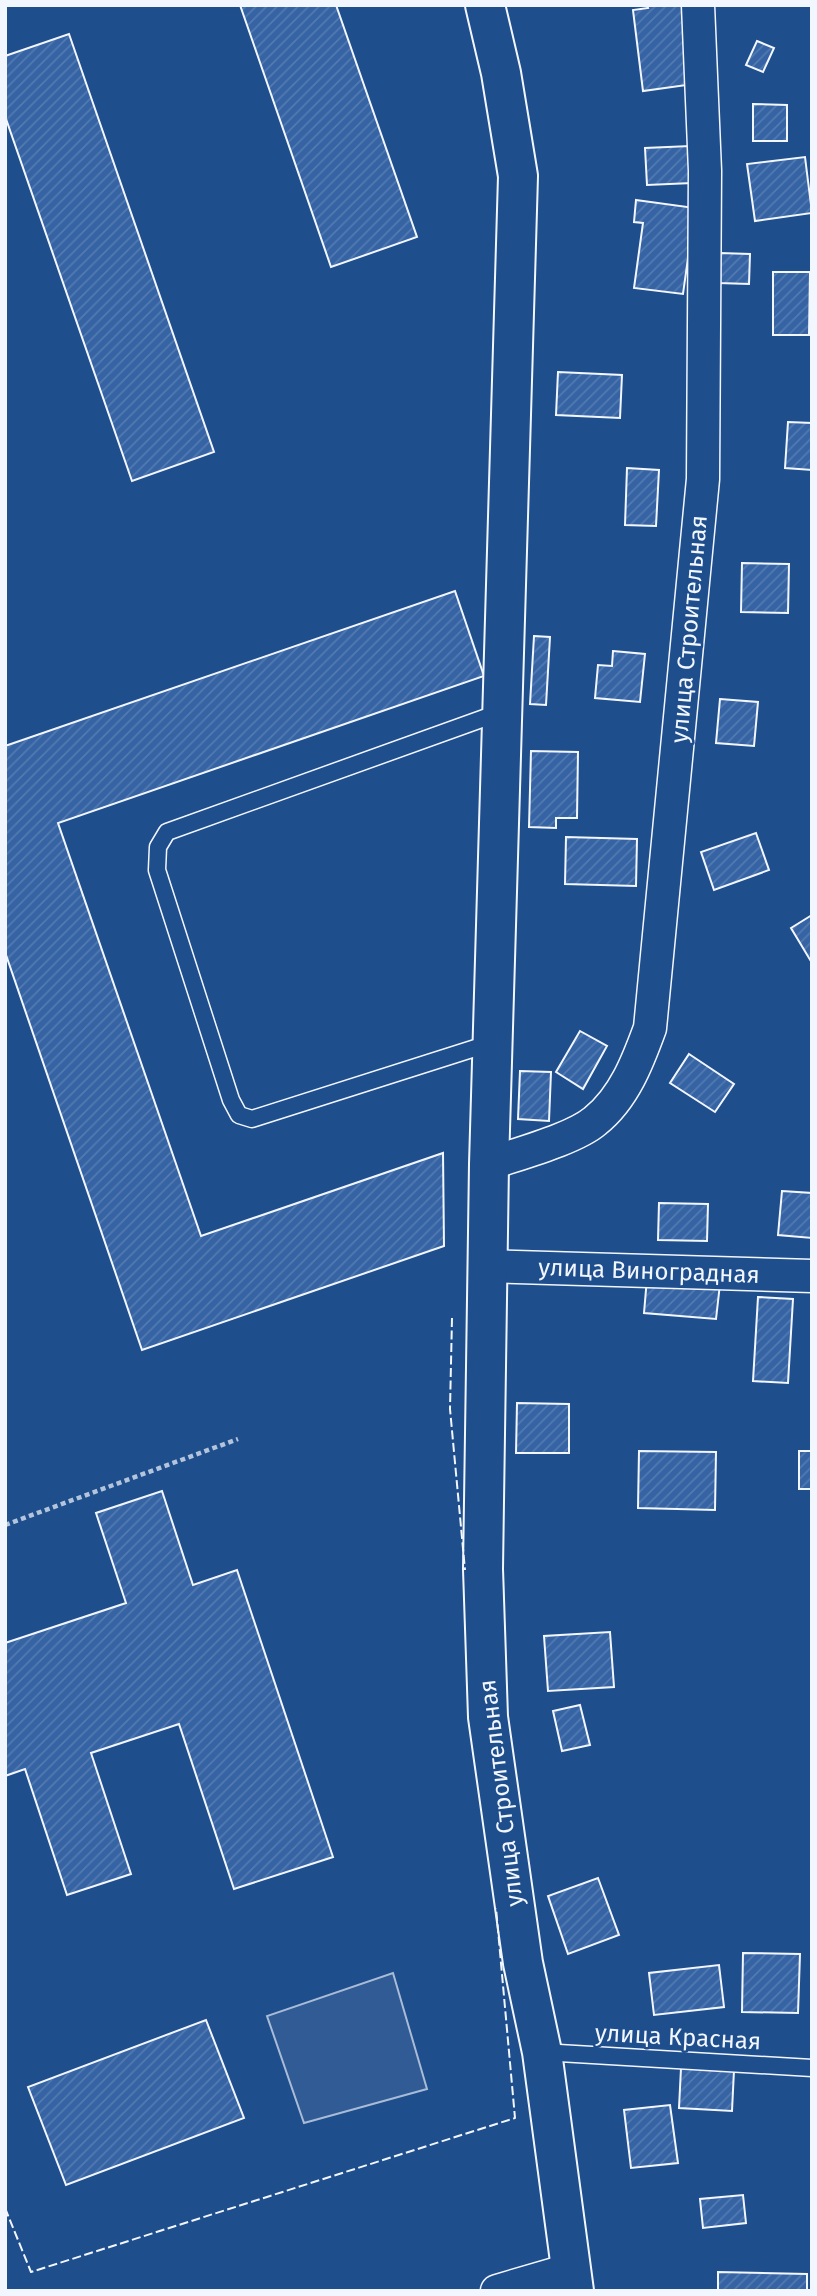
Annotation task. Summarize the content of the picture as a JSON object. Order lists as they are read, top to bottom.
{
  "streets": {
    "street": ["улица Строительная", "улица Виноградная"],
    "lane": ["улица Красная"]
  },
  "crossings": [
    ["улица Строительная", "улица Виноградная"],
    ["улица Строительная", "улица Красная"]
  ]
}
